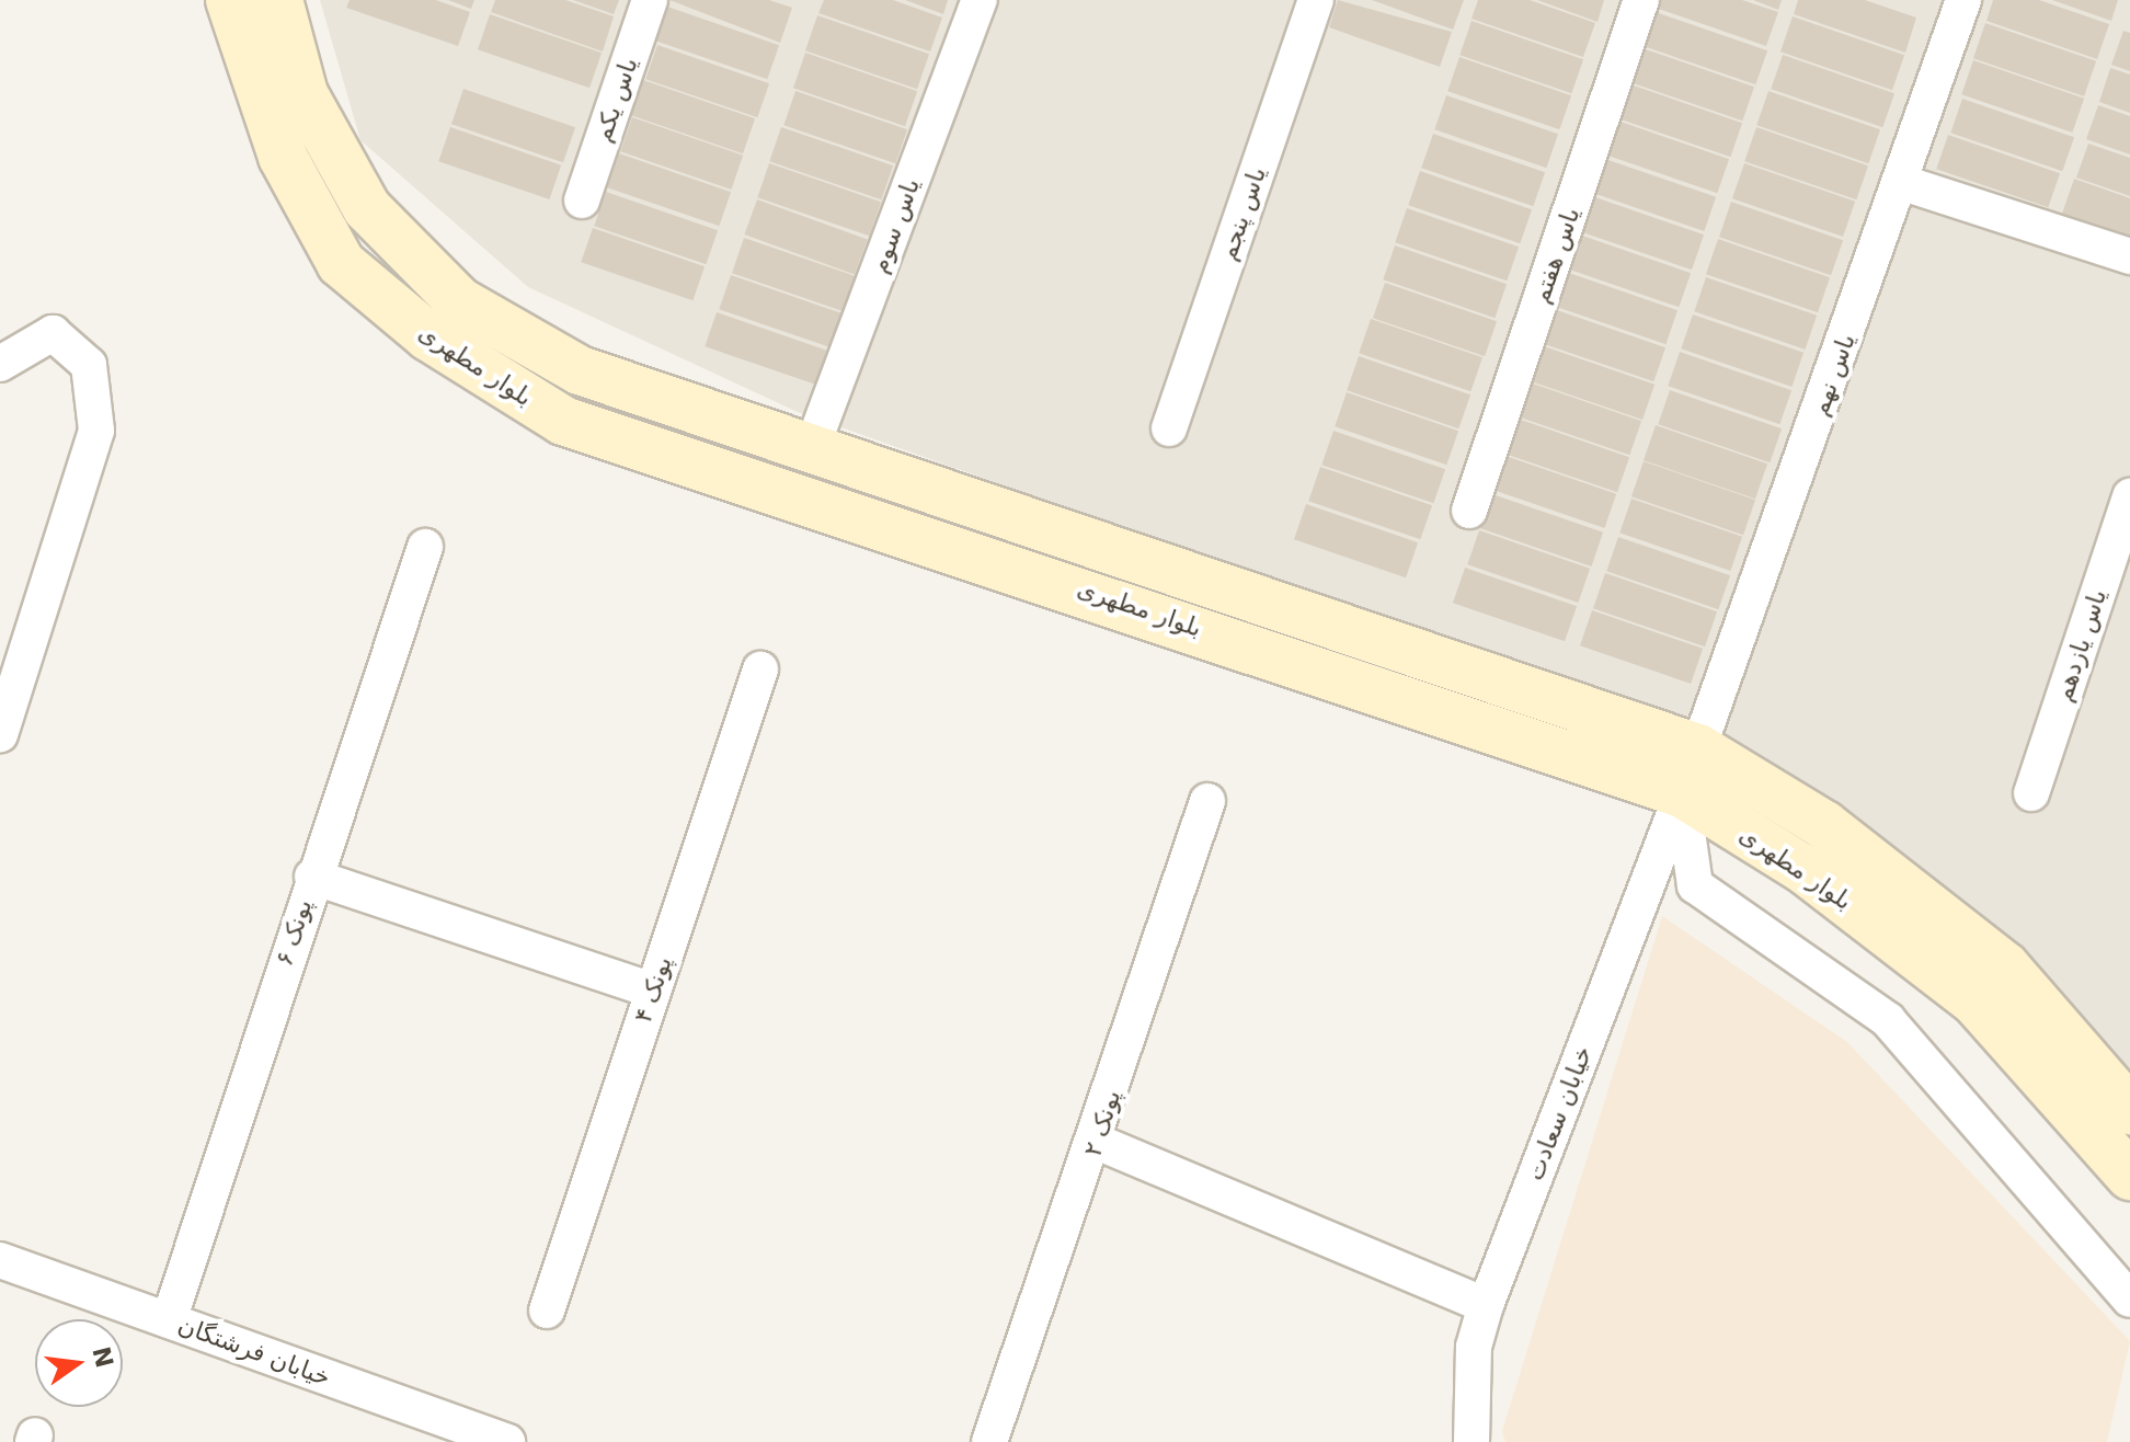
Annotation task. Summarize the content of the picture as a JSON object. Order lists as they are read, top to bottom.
{
  "streets": {
    "main road": ["بلوار مطهری"],
    "street": [
      "یاس یکم",
      "یاس پنجم",
      "یاس سوم",
      "یاس هفتم",
      "یاس نهم",
      "یاس یازدهم",
      "پونک ۶",
      "پونک ۴",
      "خیابان سعادت",
      "پونک ۲",
      "خیابان فرشتگان"
    ]
  },
  "crossings": [
    ["یاس سوم", "بلوار مطهری"],
    ["بلوار مطهری", "یاس نهم"],
    ["بلوار مطهری", "خیابان سعادت"],
    ["پونک ۶", "خیابان فرشتگان"]
  ],
  "north": "right"
}
